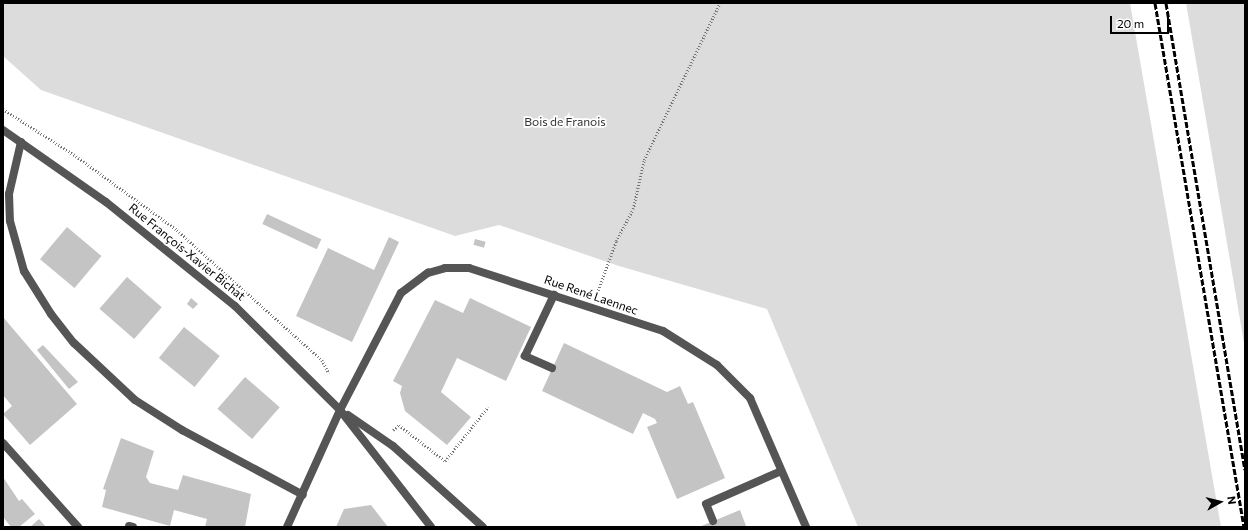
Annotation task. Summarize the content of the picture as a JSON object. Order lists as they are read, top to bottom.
{
  "streets": {
    "street": ["Rue François-Xavier Bichat", "Rue René Laennec"]
  },
  "crossings": [
    ["Rue François-Xavier Bichat", "Rue René Laennec"]
  ],
  "parks": ["Bois de Franois"],
  "scale_bar": "20 m",
  "north": "right"
}
